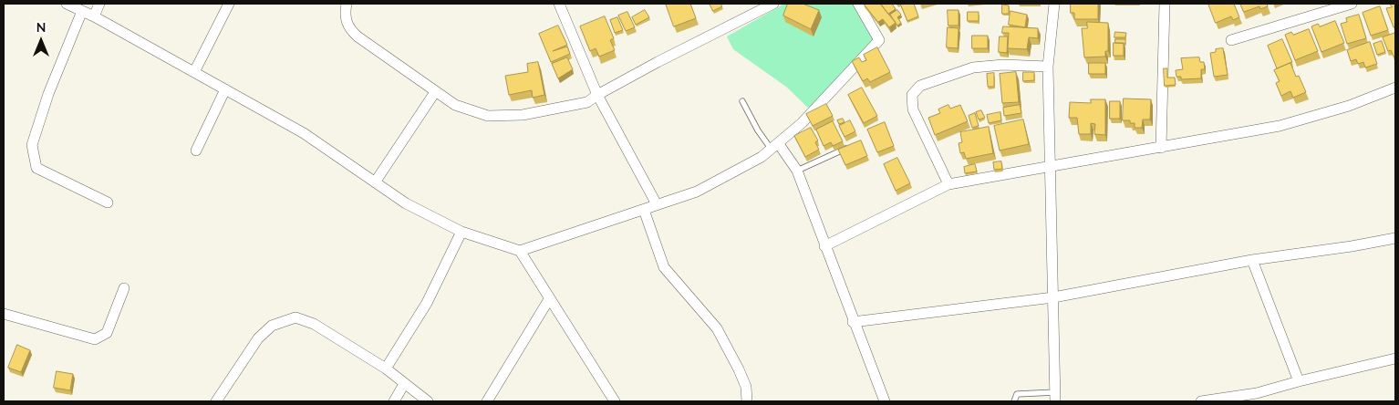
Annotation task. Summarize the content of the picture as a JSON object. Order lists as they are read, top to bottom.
{
  "north": "top"
}
